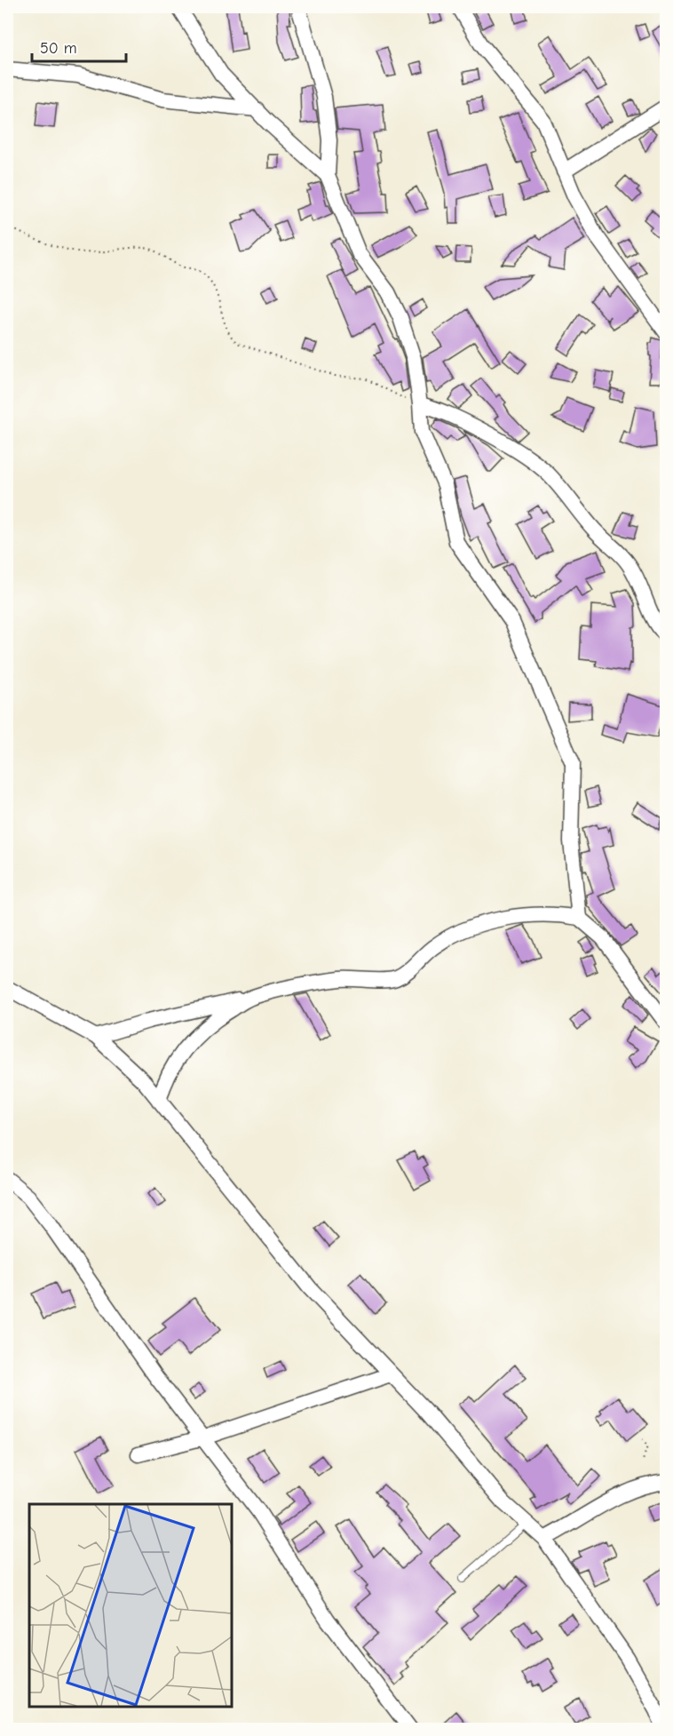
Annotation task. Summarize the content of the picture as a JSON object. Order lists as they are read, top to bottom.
{
  "scale_bar": "50 m"
}
